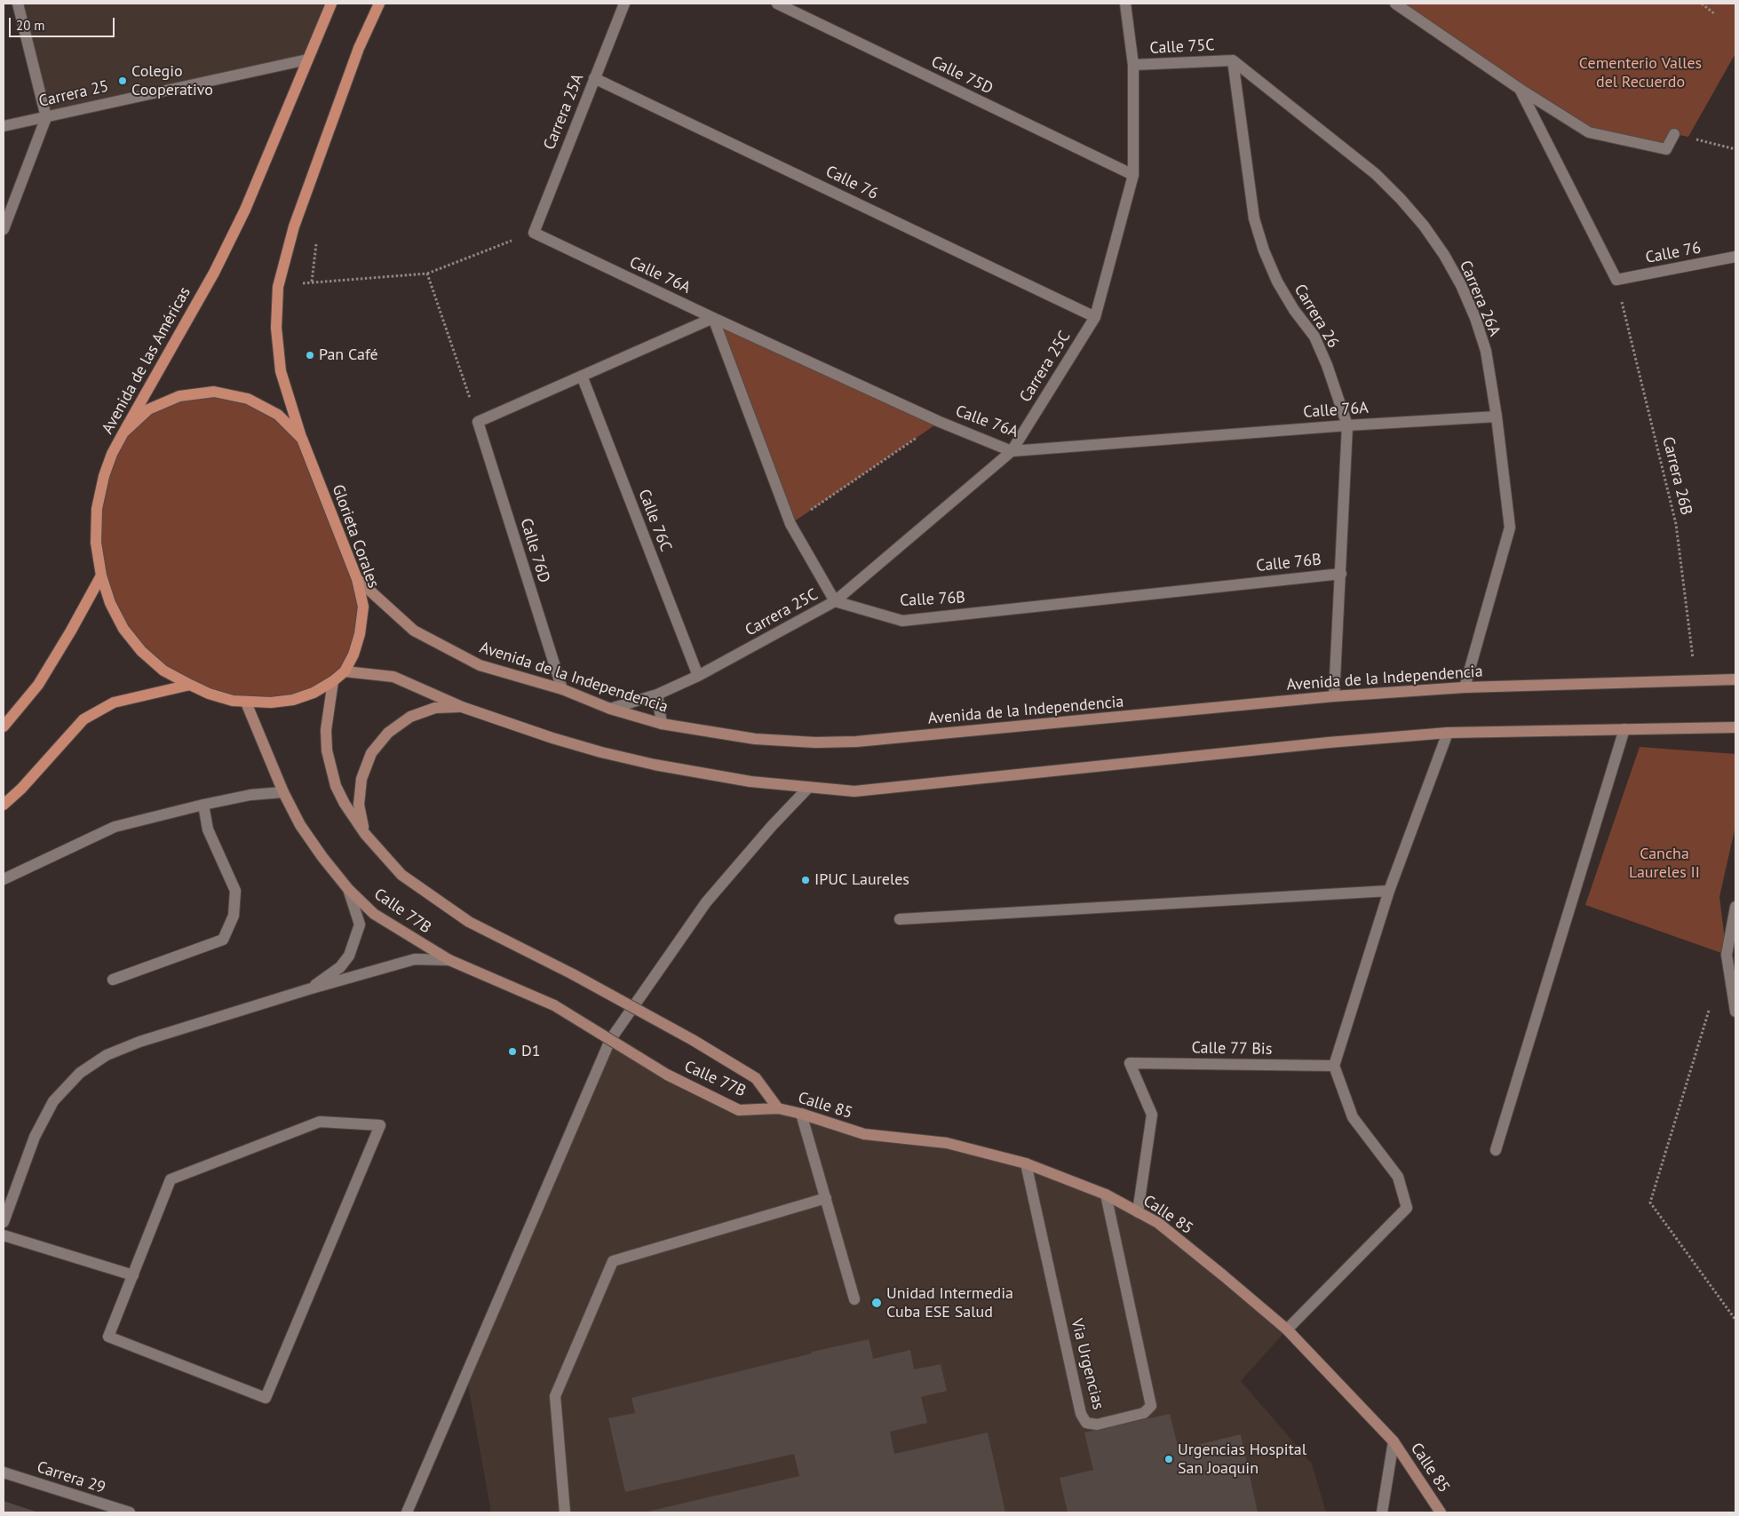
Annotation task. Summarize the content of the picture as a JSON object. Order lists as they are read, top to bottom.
{
  "streets": {
    "main road": [
      "Avenida de las Américas",
      "Glorieta Corales",
      "Avenida de la Independencia",
      "Calle 77B",
      "Calle 85"
    ],
    "street": [
      "Calle 75C",
      "Calle 75D",
      "Carrera 25",
      "Carrera 25A",
      "Calle 76",
      "Calle 76A",
      "Carrera 26A",
      "Carrera 26",
      "Carrera 25C",
      "Calle 76C",
      "Calle 76D",
      "Calle 76B",
      "Calle 77 Bis",
      "Via Urgencias",
      "Carrera 29"
    ],
    "path": ["Carrera 26B"]
  },
  "crossings": [
    ["Calle 75C", "Carrera 26A"],
    ["Calle 75C", "Carrera 26"],
    ["Calle 75C", "Carrera 25C"],
    ["Calle 75D", "Carrera 25C"],
    ["Carrera 25", "Avenida de las Américas"],
    ["Carrera 25A", "Calle 76"],
    ["Carrera 25A", "Calle 76A"],
    ["Calle 76", "Carrera 25C"],
    ["Calle 76", "Carrera 26B"],
    ["Calle 76A", "Carrera 26A"],
    ["Calle 76A", "Carrera 26"],
    ["Calle 76A", "Carrera 25C"],
    ["Carrera 26A", "Carrera 26"],
    ["Carrera 26A", "Avenida de la Independencia"],
    ["Carrera 26", "Calle 76B"],
    ["Carrera 26", "Avenida de la Independencia"],
    ["Avenida de las Américas", "Glorieta Corales"],
    ["Carrera 25C", "Calle 76C"],
    ["Carrera 25C", "Calle 76B"],
    ["Carrera 25C", "Avenida de la Independencia"],
    ["Carrera 26B", "Avenida de la Independencia"],
    ["Glorieta Corales", "Avenida de la Independencia"],
    ["Glorieta Corales", "Calle 77B"],
    ["Calle 76D", "Avenida de la Independencia"],
    ["Calle 77B", "Calle 85"],
    ["Calle 77 Bis", "Calle 85"],
    ["Calle 85", "Via Urgencias"]
  ],
  "parks": ["Cementerio Valles del Recuerdo", "Cancha Laureles II"],
  "places": [
    "Colegio Cooperativo",
    "Pan Café",
    "IPUC Laureles",
    "D1",
    "Unidad Intermedia Cuba ESE Salud",
    "Urgencias Hospital San Joaquin"
  ],
  "scale_bar": "20 m"
}
